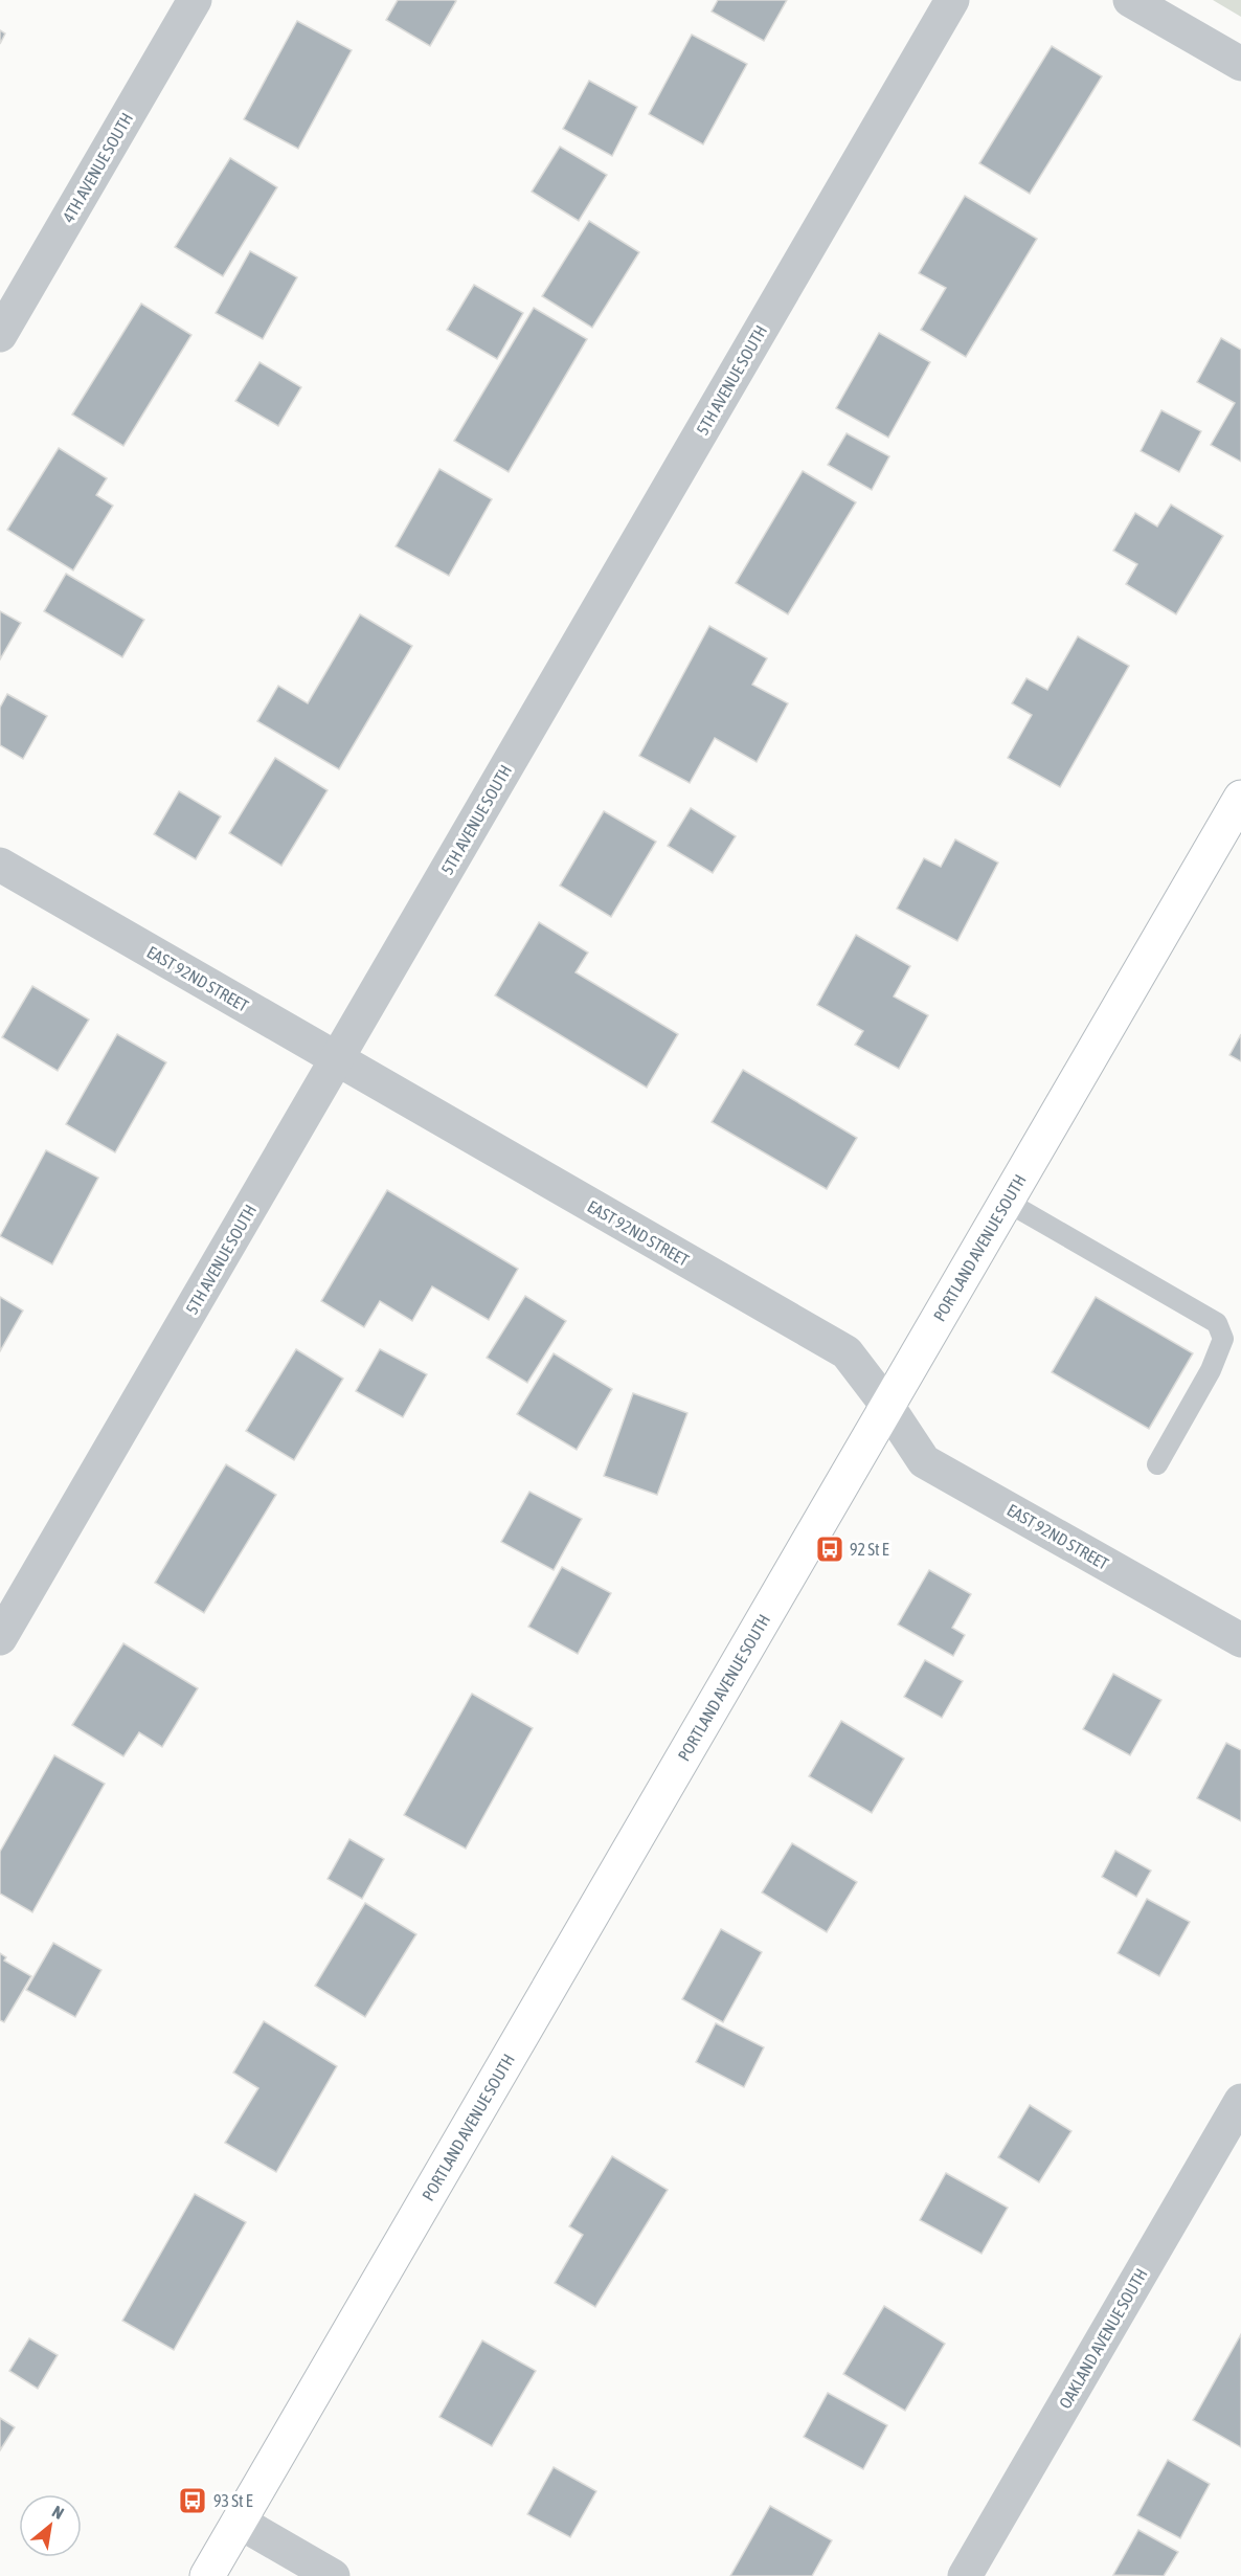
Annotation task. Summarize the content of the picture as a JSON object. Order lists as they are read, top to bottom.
{
  "streets": {
    "main road": ["PORTLAND AVENUE SOUTH"],
    "street": [
      "4TH AVENUE SOUTH",
      "5TH AVENUE SOUTH",
      "EAST 92ND STREET",
      "OAKLAND AVENUE SOUTH"
    ]
  },
  "crossings": [
    ["5TH AVENUE SOUTH", "EAST 92ND STREET"],
    ["EAST 92ND STREET", "PORTLAND AVENUE SOUTH"]
  ],
  "places": {
    "bus stop": ["92 St E", "93 St E"]
  },
  "north": "top right"
}
